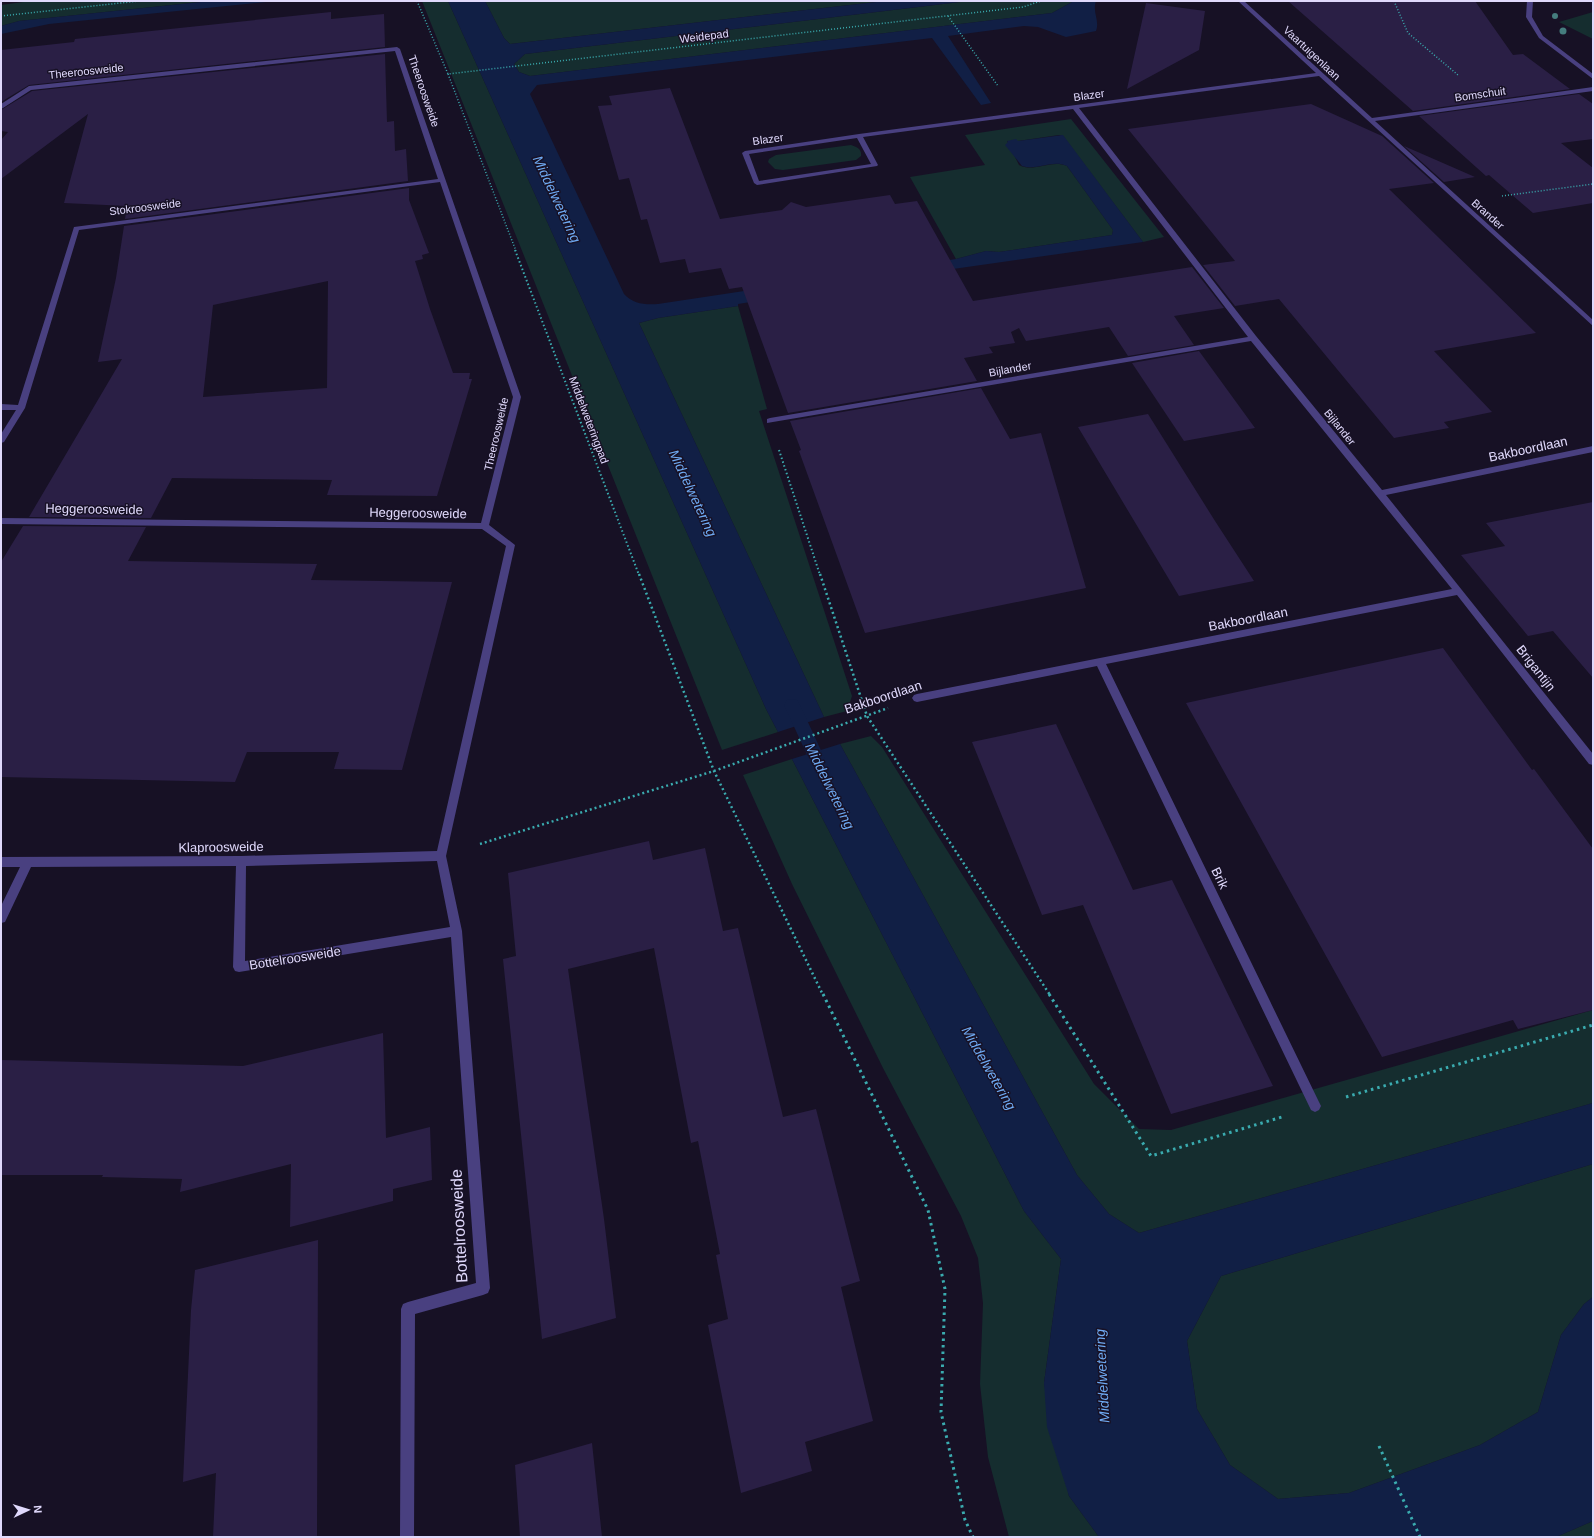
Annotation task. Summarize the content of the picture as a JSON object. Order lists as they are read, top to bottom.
{
  "streets": {
    "street": [
      "Vaartuigenlaan",
      "Theeroosweide",
      "Bomschuit",
      "Blazer",
      "Stokroosweide",
      "Brander",
      "Bijlander",
      "Bakboordlaan",
      "Heggeroosweide",
      "Brigantijn",
      "Klaproosweide",
      "Brik",
      "Bottelroosweide"
    ],
    "path": ["Weidepad", "Middelweteringpad"]
  },
  "crossings": [
    ["Weidepad", "Middelweteringpad"],
    ["Vaartuigenlaan", "Bomschuit"],
    ["Vaartuigenlaan", "Blazer"],
    ["Vaartuigenlaan", "Brander"],
    ["Theeroosweide", "Stokroosweide"],
    ["Theeroosweide", "Heggeroosweide"],
    ["Bomschuit", "Brander"],
    ["Blazer", "Bijlander"],
    ["Bijlander", "Bakboordlaan"],
    ["Middelweteringpad", "Bakboordlaan"],
    ["Bakboordlaan", "Heggeroosweide"],
    ["Bakboordlaan", "Brigantijn"],
    ["Bakboordlaan", "Klaproosweide"],
    ["Bakboordlaan", "Brik"],
    ["Bakboordlaan", "Bottelroosweide"],
    ["Heggeroosweide", "Klaproosweide"],
    ["Heggeroosweide", "Bottelroosweide"],
    ["Klaproosweide", "Bottelroosweide"]
  ],
  "water": ["Middelwetering"],
  "north": "right"
}
